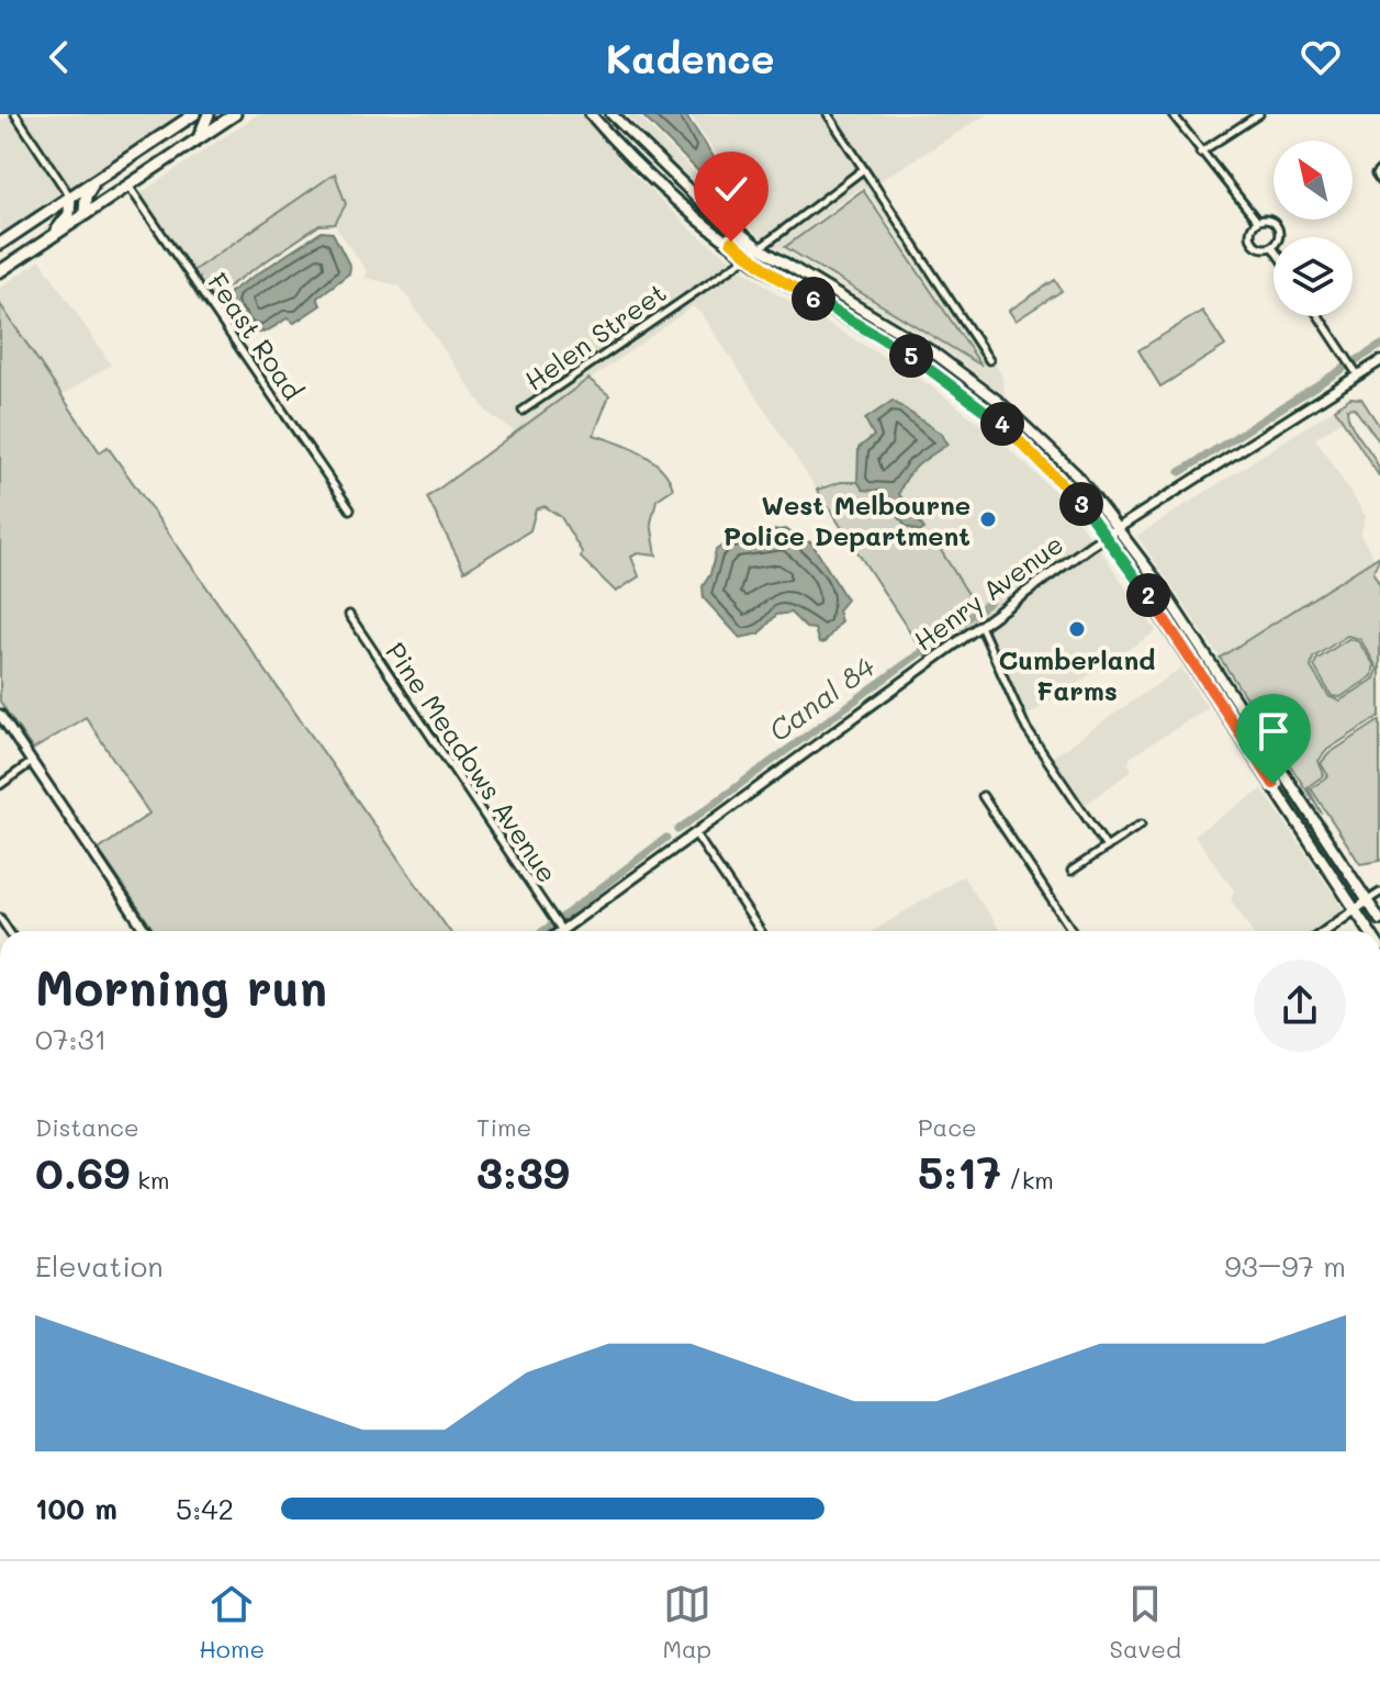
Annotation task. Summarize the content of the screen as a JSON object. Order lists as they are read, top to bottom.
{
  "streets": {
    "street": [
      "Feast Road",
      "Helen Street",
      "Henry Avenue",
      "Pine Meadows Avenue"
    ]
  },
  "crossings": [
    ["Henry Avenue", "Pine Meadows Avenue"]
  ],
  "water": ["Canal 84"],
  "places": ["West Melbourne Police Department", "Cumberland Farms"],
  "north": "top left",
  "page": {
    "header": "Kadence",
    "pins": [
      "6",
      "5",
      "4",
      "3",
      "2"
    ],
    "heading": ["Morning run", "07:31"],
    "stats": [
      ["Distance", "0.69 km"],
      ["Time", "3:39"],
      ["Pace", "5:17 /km"]
    ],
    "chart": ["Elevation", "93–97 m"],
    "list": [
      {
        "name": "100 m",
        "note": "5:42"
      }
    ],
    "tabs": ["Home", "Map", "Saved"]
  }
}
